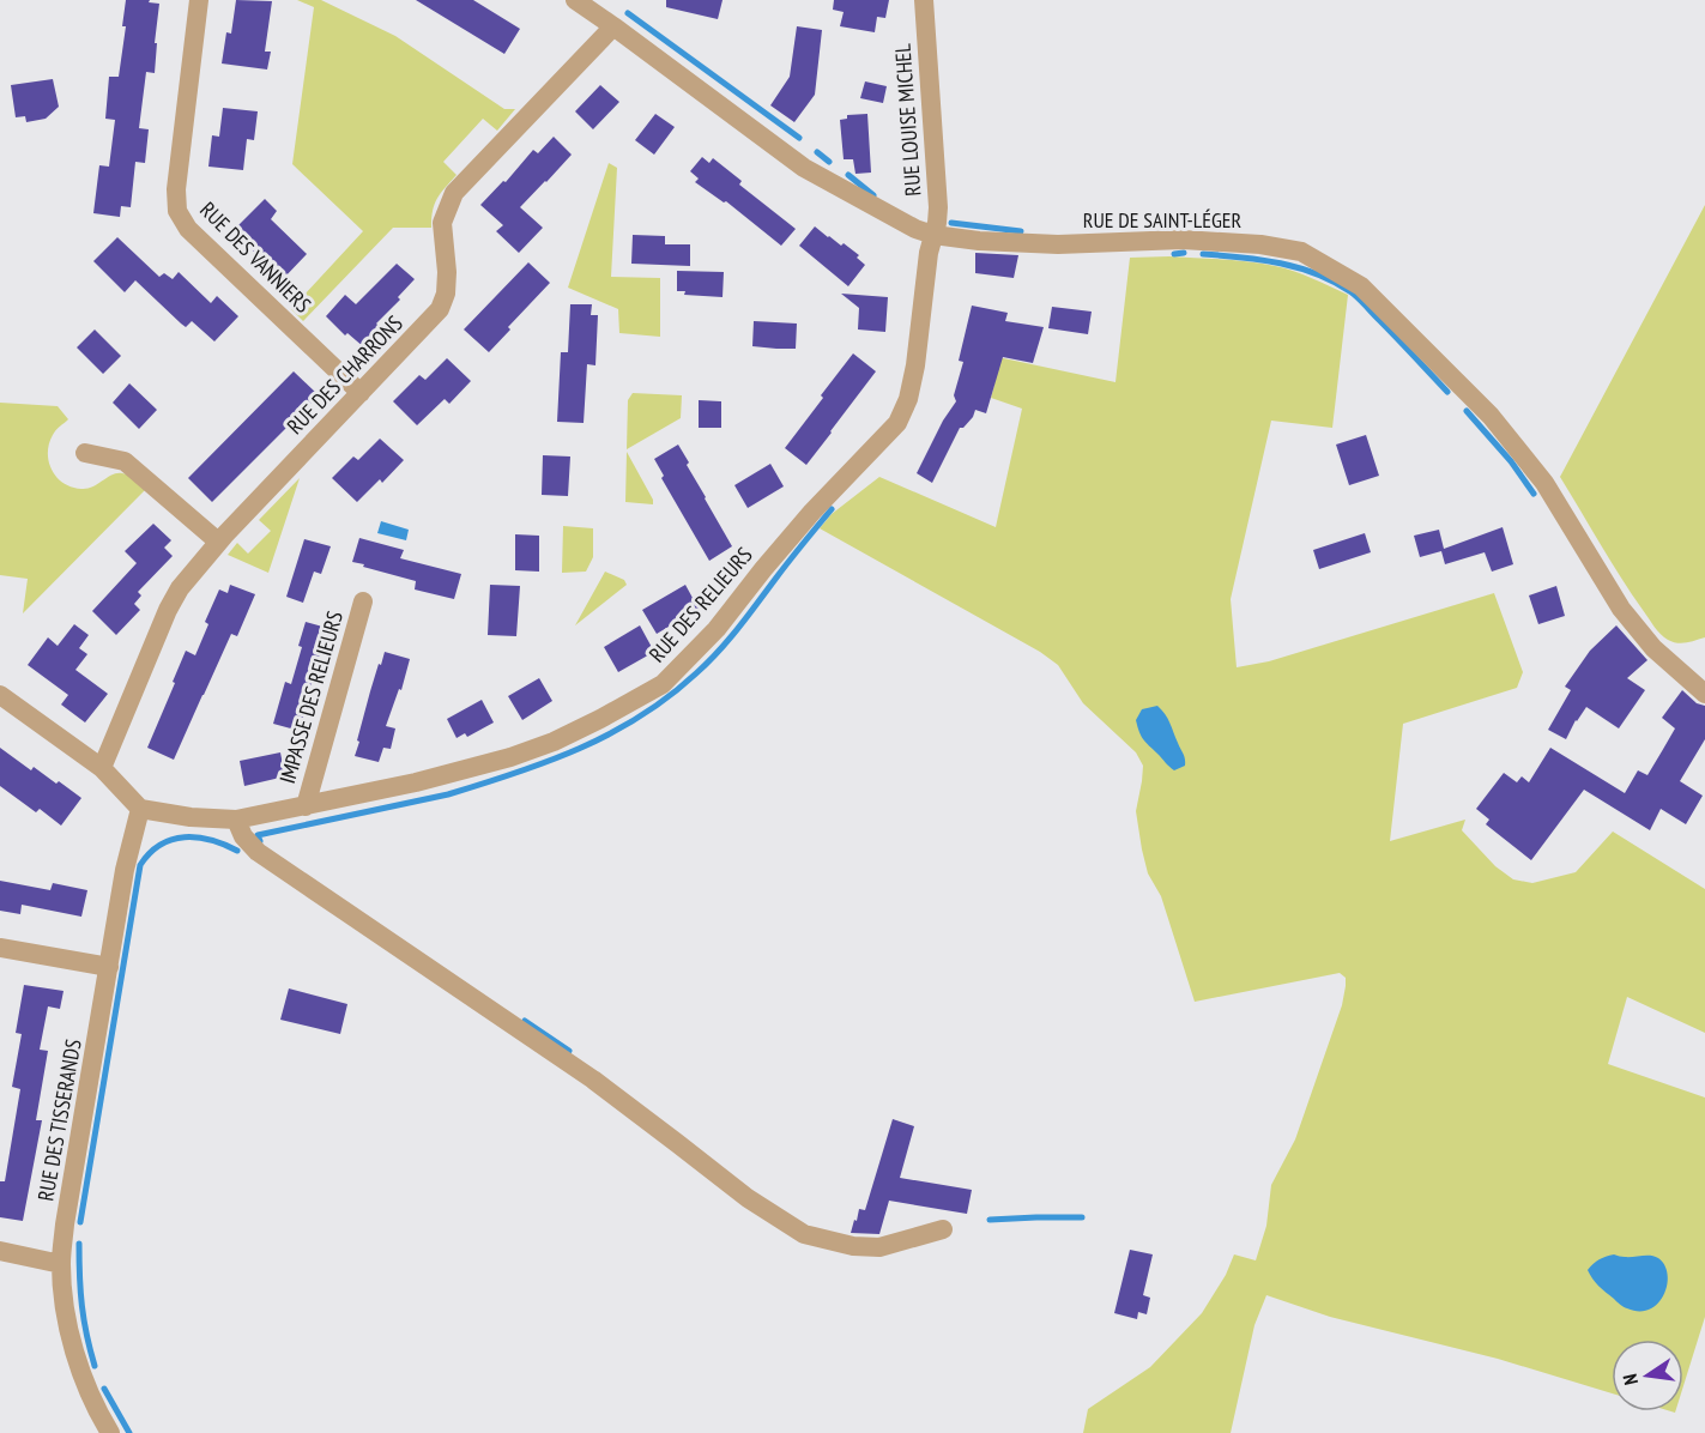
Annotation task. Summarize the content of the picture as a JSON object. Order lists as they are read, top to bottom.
{
  "streets": {
    "street": [
      "RUE LOUISE MICHEL",
      "RUE DE SAINT-LÉGER",
      "RUE DES VANNIERS",
      "RUE DES CHARRONS",
      "RUE DES RELIEURS",
      "IMPASSE DES RELIEURS",
      "RUE DES TISSERANDS"
    ]
  },
  "crossings": [
    ["RUE LOUISE MICHEL", "RUE DE SAINT-LÉGER"],
    ["RUE LOUISE MICHEL", "RUE DES RELIEURS"],
    ["RUE DE SAINT-LÉGER", "RUE DES CHARRONS"],
    ["RUE DE SAINT-LÉGER", "RUE DES RELIEURS"],
    ["RUE DES VANNIERS", "RUE DES CHARRONS"],
    ["RUE DES RELIEURS", "IMPASSE DES RELIEURS"],
    ["RUE DES RELIEURS", "RUE DES TISSERANDS"]
  ],
  "north": "left"
}
